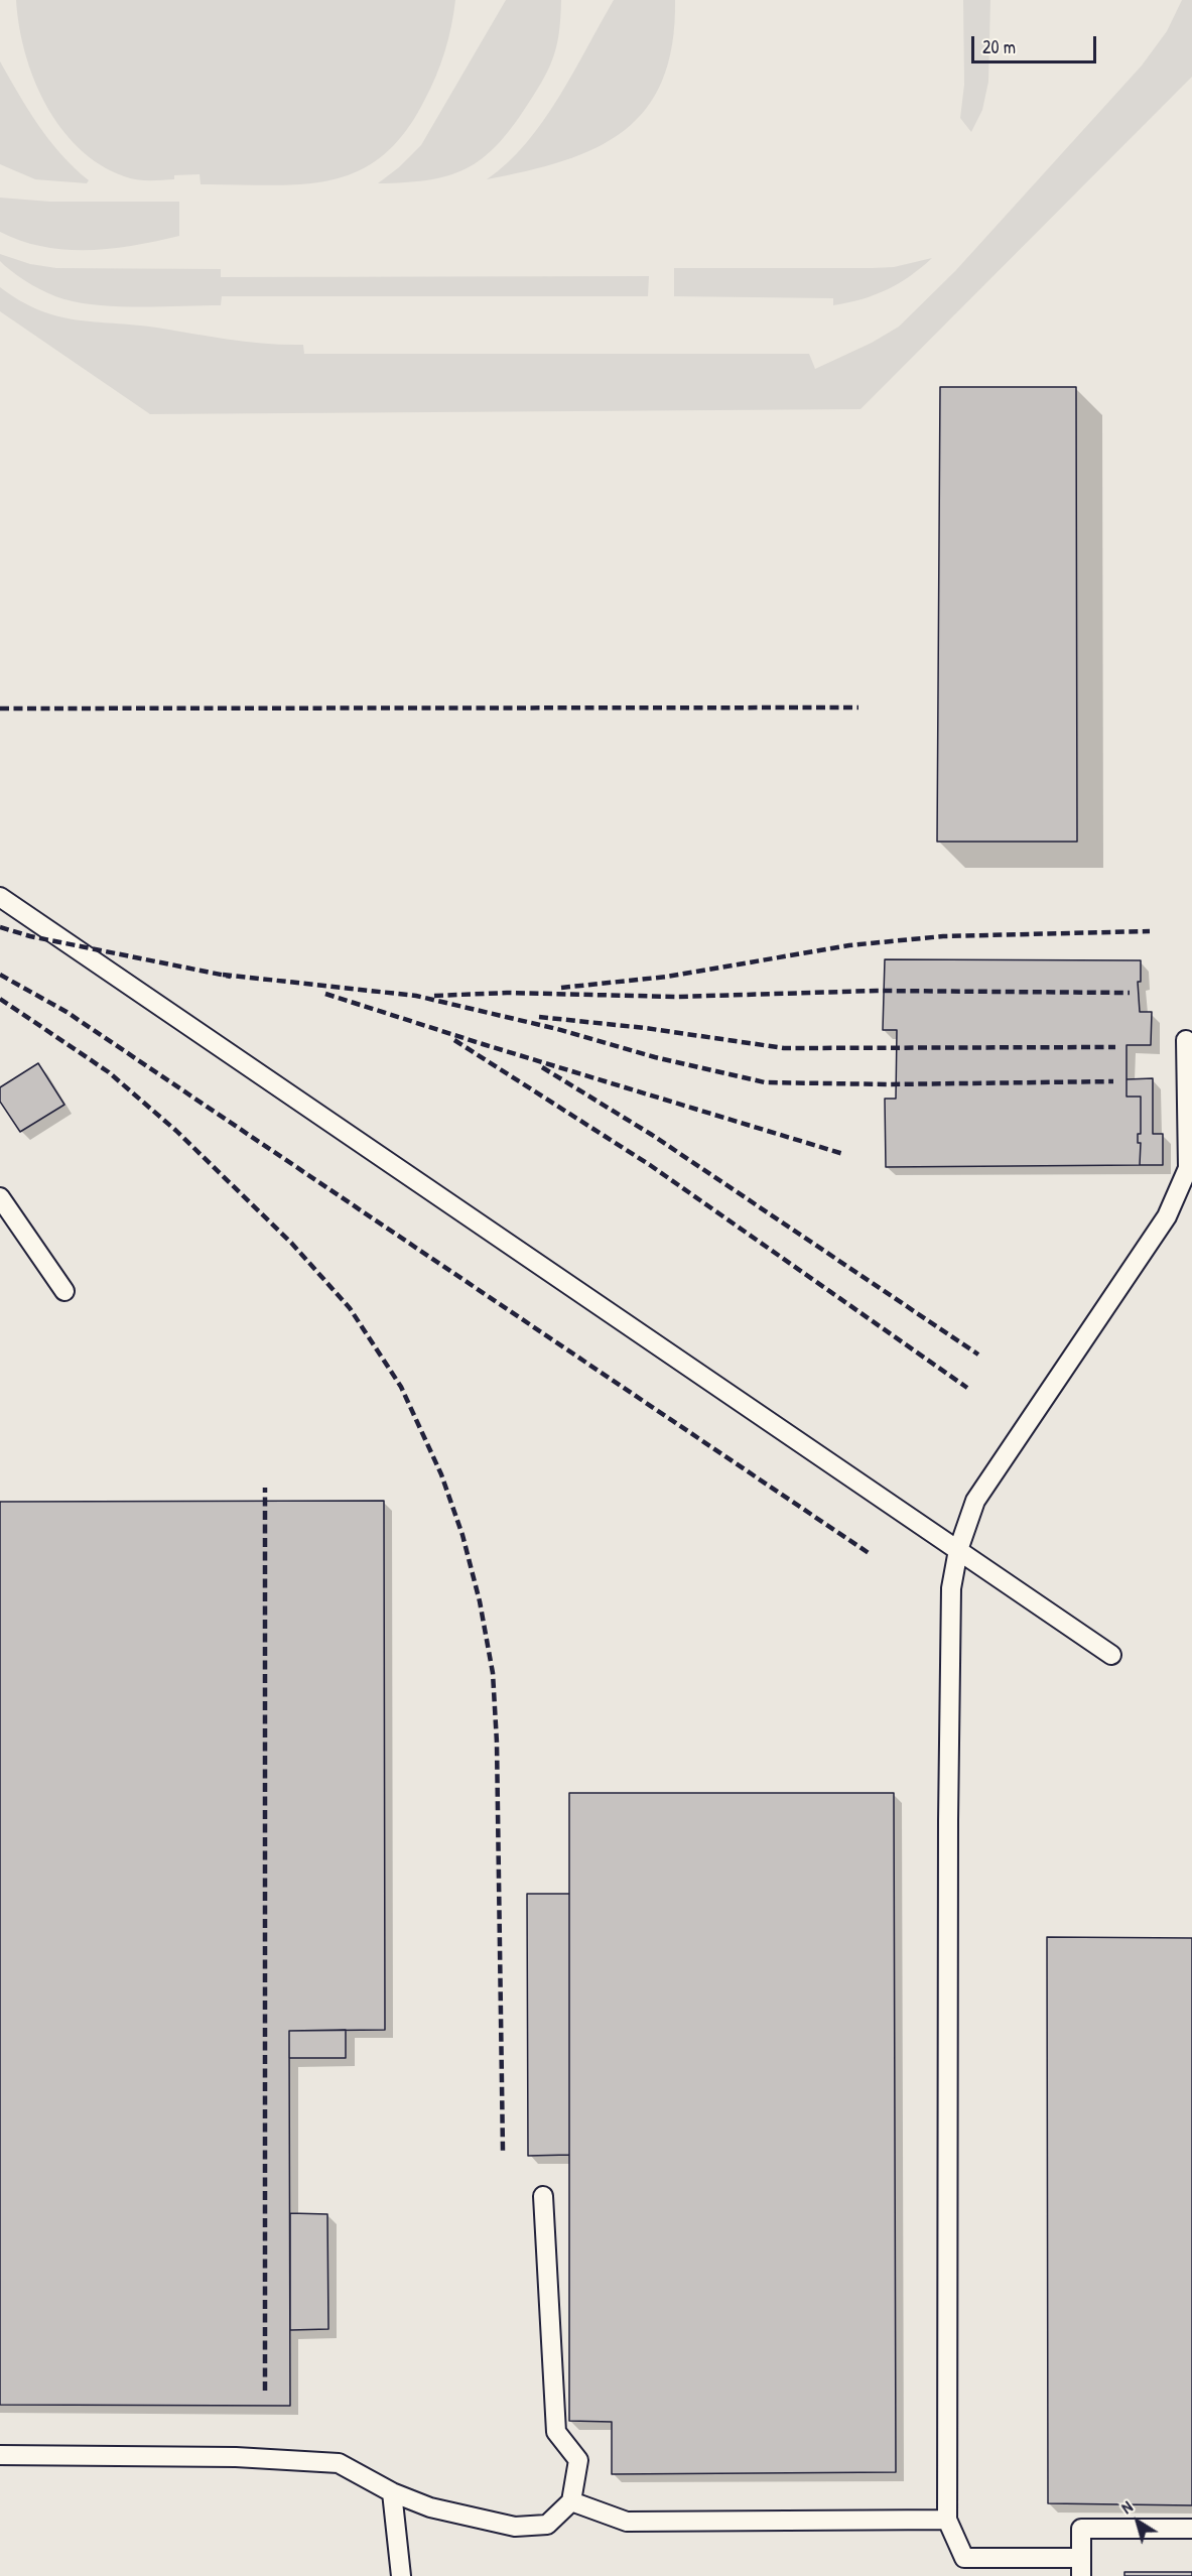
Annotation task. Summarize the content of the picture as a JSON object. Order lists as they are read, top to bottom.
{
  "scale_bar": "20 m",
  "north": "top left"
}
